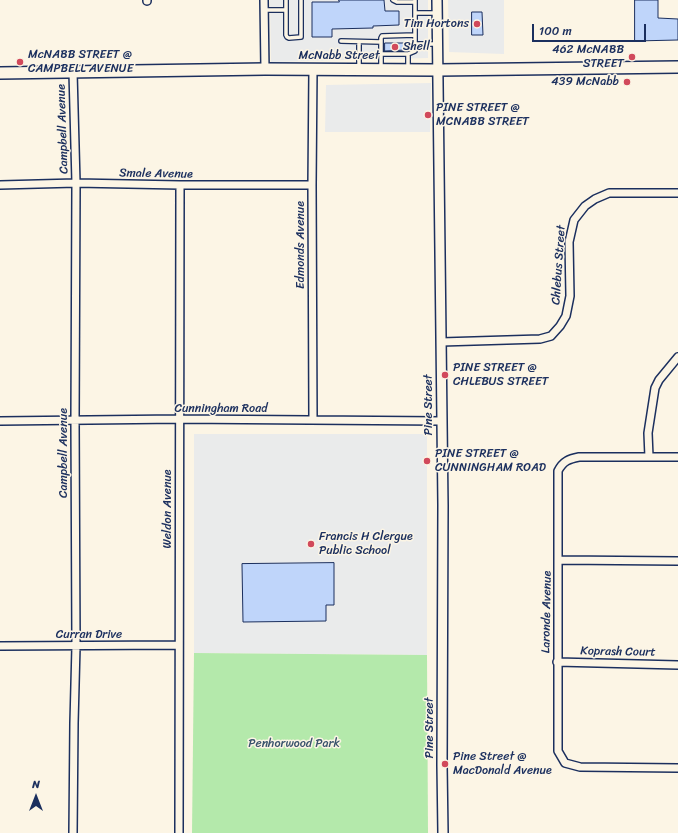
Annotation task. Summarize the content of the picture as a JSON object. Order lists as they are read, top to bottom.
{
  "streets": {
    "main road": ["McNabb Street"],
    "street": [
      "Campbell Avenue",
      "Smale Avenue",
      "Edmonds Avenue",
      "Chlebus Street",
      "Pine Street",
      "Cunningham Road",
      "Weldon Avenue",
      "Laronde Avenue",
      "Curran Drive",
      "Koprash Court"
    ]
  },
  "crossings": [
    ["McNabb Street", "Campbell Avenue"],
    ["McNabb Street", "Edmonds Avenue"],
    ["McNabb Street", "Pine Street"],
    ["Campbell Avenue", "Smale Avenue"],
    ["Campbell Avenue", "Cunningham Road"],
    ["Campbell Avenue", "Curran Drive"],
    ["Smale Avenue", "Edmonds Avenue"],
    ["Smale Avenue", "Weldon Avenue"],
    ["Edmonds Avenue", "Cunningham Road"],
    ["Chlebus Street", "Pine Street"],
    ["Pine Street", "Cunningham Road"],
    ["Cunningham Road", "Weldon Avenue"],
    ["Weldon Avenue", "Curran Drive"],
    ["Laronde Avenue", "Koprash Court"]
  ],
  "parks": ["Penhorwood Park"],
  "places": [
    "Tim Hortons",
    "Shell",
    "462 McNABB STREET",
    "McNABB STREET @ CAMPBELL AVENUE",
    "439 McNabb",
    "PINE STREET @ MCNABB STREET",
    "PINE STREET @ CHLEBUS STREET",
    "PINE STREET @ CUNNINGHAM ROAD",
    "Francis H Clergue Public School",
    "Pine Street @ MacDonald Avenue"
  ],
  "scale_bar": "100 m",
  "north": "top"
}
